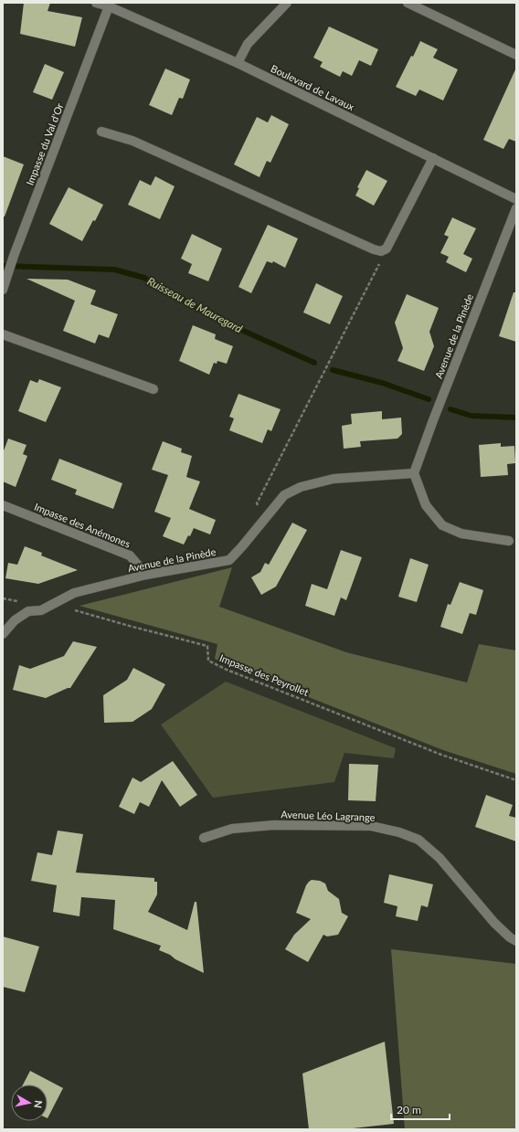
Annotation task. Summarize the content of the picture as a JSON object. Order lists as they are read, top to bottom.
{
  "streets": {
    "street": [
      "Boulevard de Lavaux",
      "Impasse du Val d'Or",
      "Avenue de la Pinède",
      "Impasse des Anémones",
      "Avenue Léo Lagrange"
    ],
    "path": ["Impasse des Peyrollet"]
  },
  "crossings": [
    ["Boulevard de Lavaux", "Impasse du Val d'Or"],
    ["Avenue de la Pinède", "Impasse des Anémones"]
  ],
  "water": ["Ruisseau de Mauregard"],
  "scale_bar": "20 m",
  "north": "right"
}
